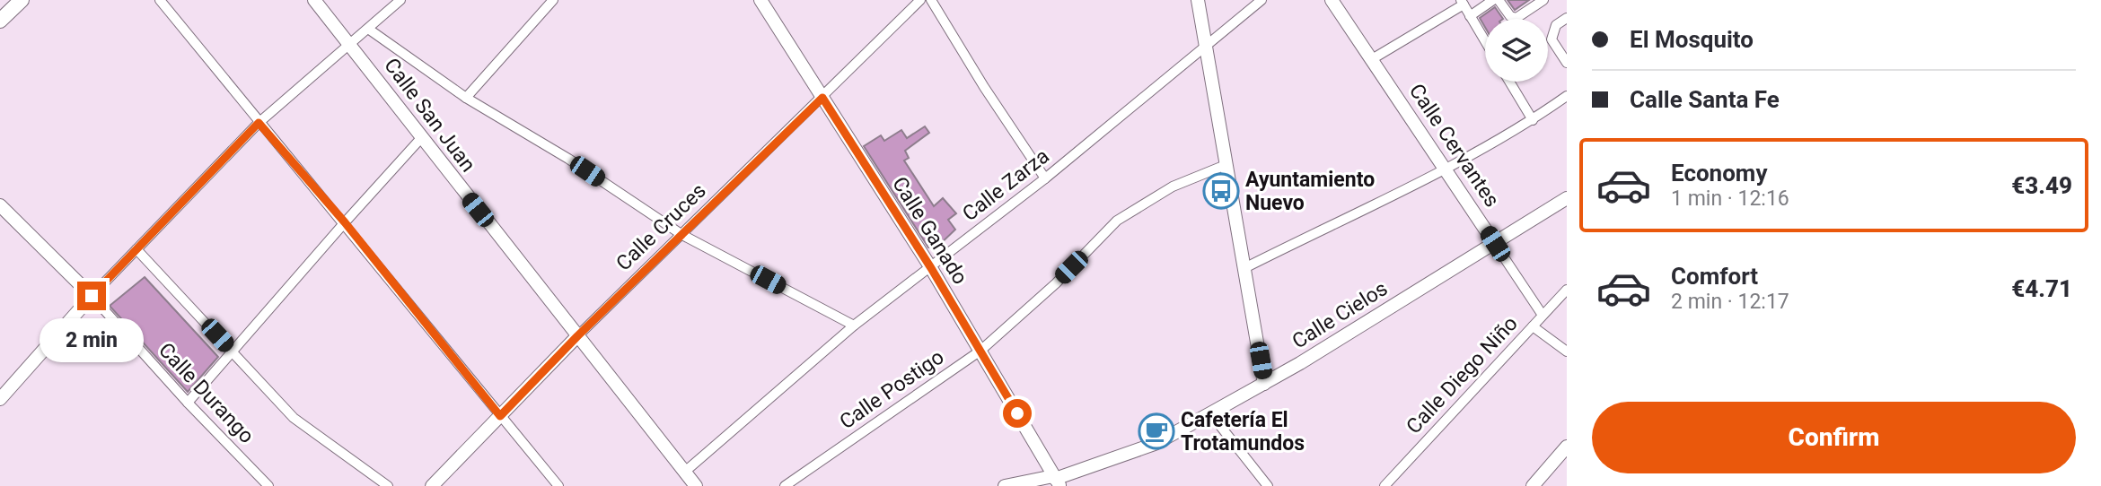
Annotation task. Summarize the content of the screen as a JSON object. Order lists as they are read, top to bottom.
{
  "streets": {
    "street": [
      "Calle San Juan",
      "Calle Cervantes",
      "Calle Zarza",
      "Calle Cruces",
      "Calle Ganado",
      "Calle Cielos",
      "Calle Diego Niño",
      "Calle Postigo",
      "Calle Durango"
    ]
  },
  "crossings": [
    ["Calle San Juan", "Calle Zarza"],
    ["Calle San Juan", "Calle Cruces"],
    ["Calle Cervantes", "Calle Cielos"],
    ["Calle Cervantes", "Calle Diego Niño"],
    ["Calle Zarza", "Calle Ganado"],
    ["Calle Cruces", "Calle Ganado"],
    ["Calle Ganado", "Calle Cielos"],
    ["Calle Ganado", "Calle Postigo"]
  ],
  "places": {
    "bus stop": ["Ayuntamiento Nuevo"],
    "cafe": ["Cafetería El Trotamundos"]
  },
  "page": {
    "banner": ["El Mosquito", "Calle Santa Fe"],
    "list": [
      {
        "name": "Economy",
        "note": "1 min · 12:16",
        "value": "€3.49"
      },
      {
        "name": "Comfort",
        "note": "2 min · 12:17",
        "value": "€4.71"
      }
    ],
    "bubble": "2 min",
    "buttons": "Confirm"
  }
}
